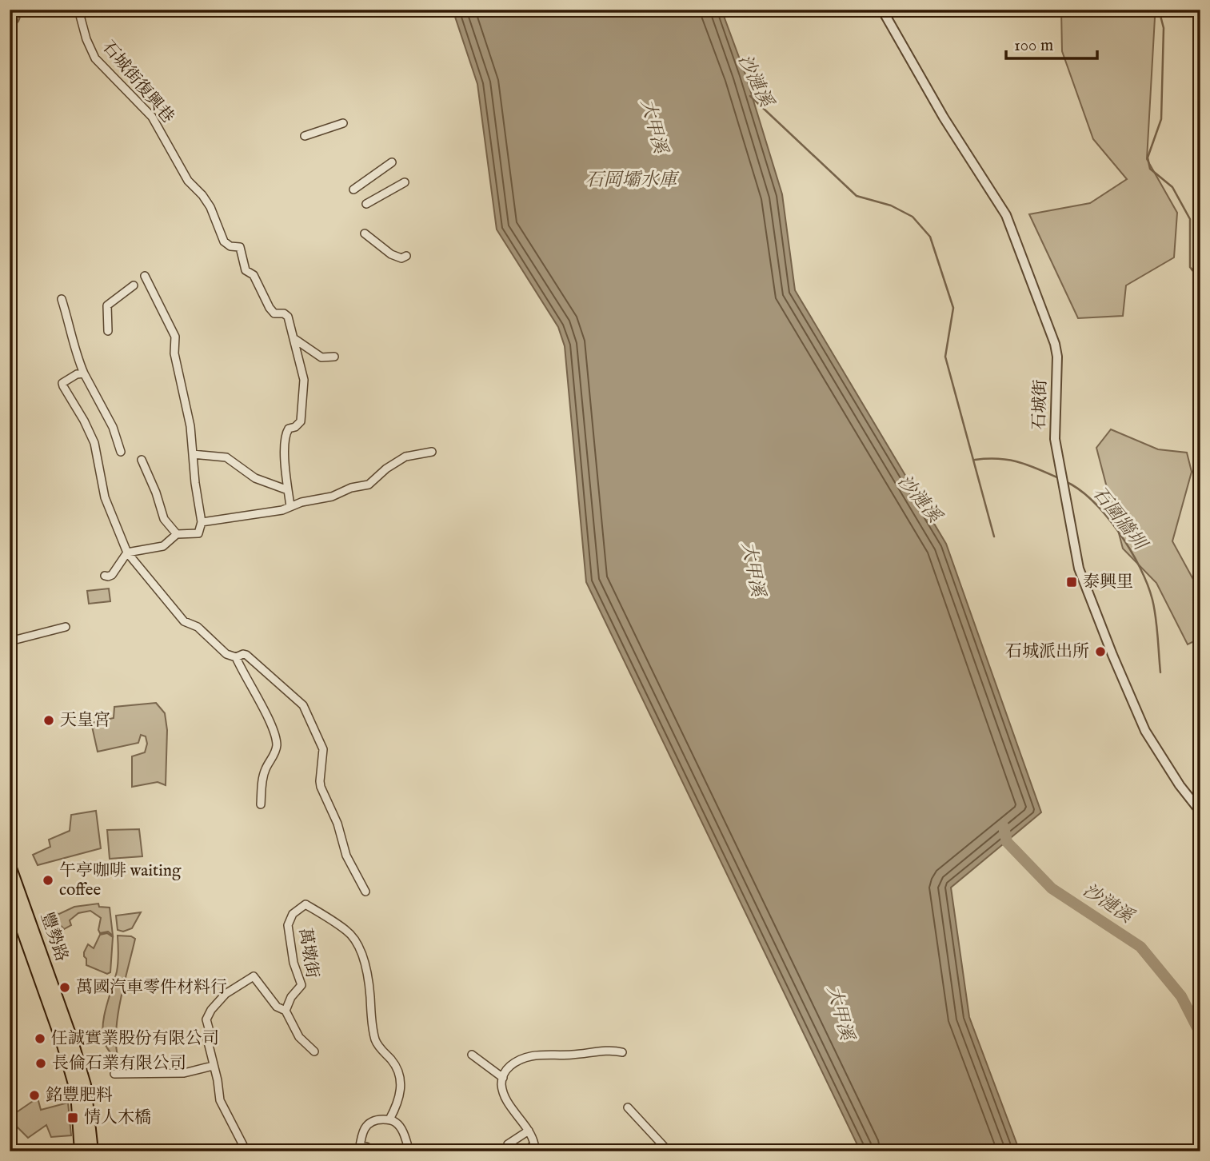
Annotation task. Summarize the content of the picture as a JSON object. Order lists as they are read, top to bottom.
{
  "streets": {
    "main road": ["豐勢路"],
    "street": ["石城街復興巷", "石城街", "萬墩街"]
  },
  "water": [
    "沙漣溪",
    "大甲溪",
    "石岡壩水庫",
    "石圍牆圳"
  ],
  "places": {
    "transit": ["泰興里", "情人木橋"],
    "other": [
      "石城派出所",
      "天皇宮",
      "午亭咖啡 waiting coffee",
      "萬國汽車零件材料行",
      "任誠實業股份有限公司",
      "長倫石業有限公司",
      "銘豐肥料"
    ]
  },
  "scale_bar": "100 m"
}
